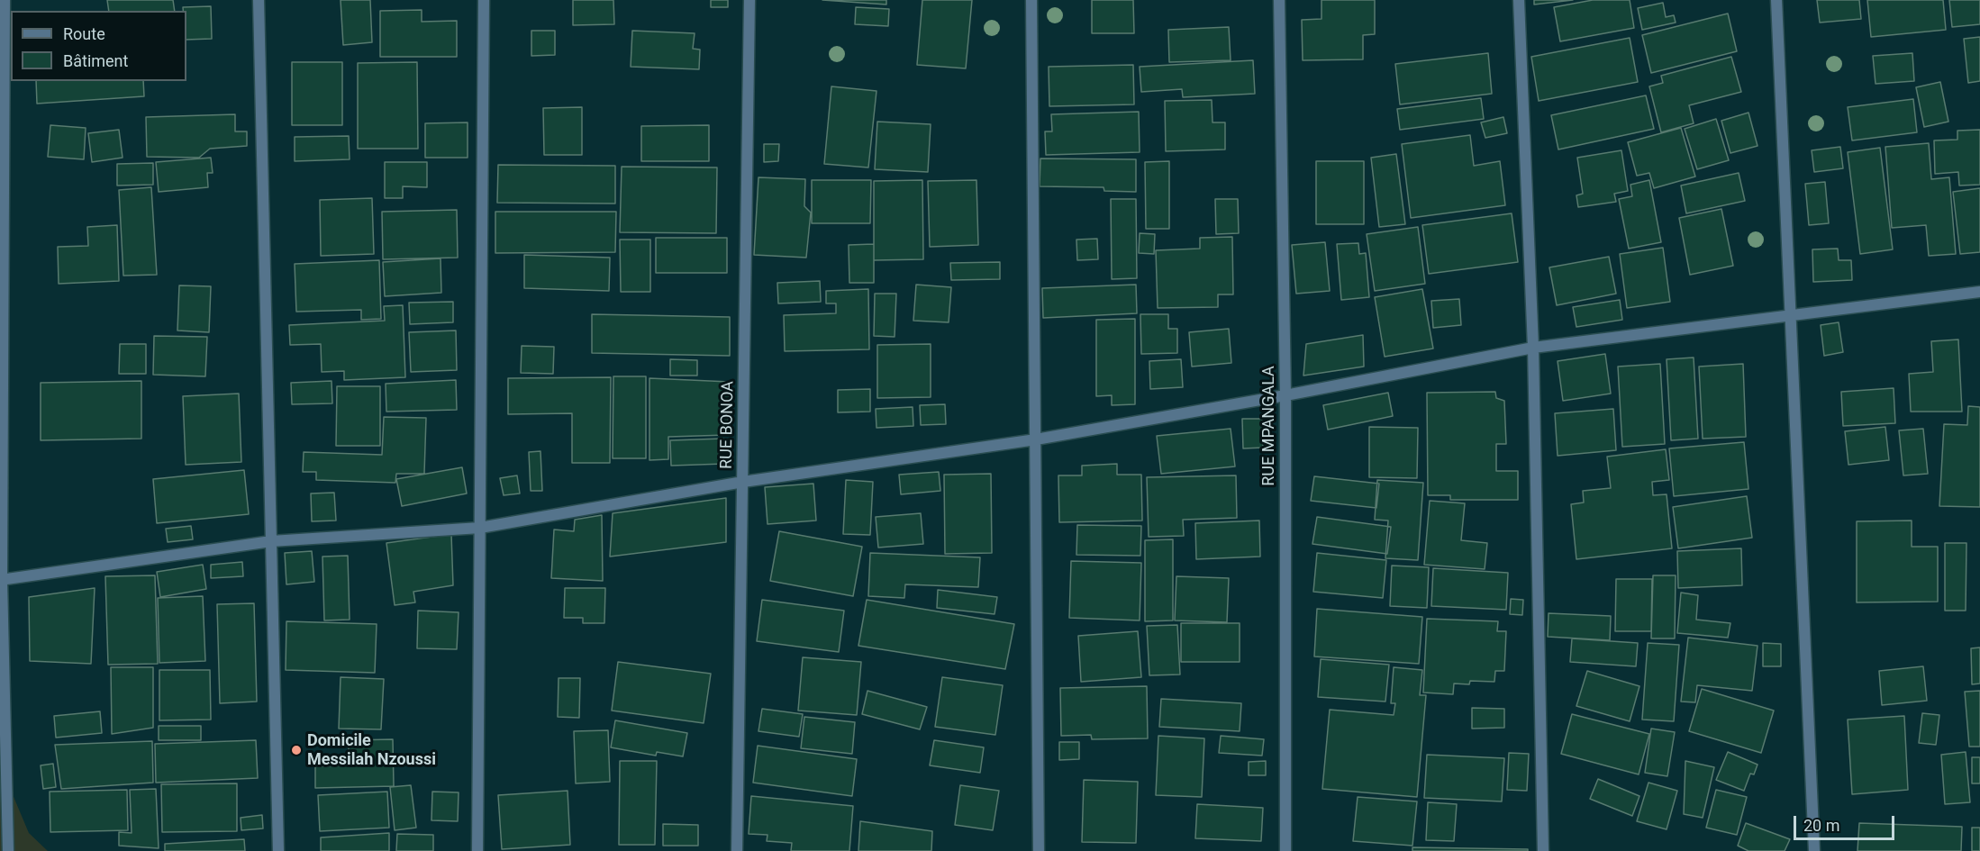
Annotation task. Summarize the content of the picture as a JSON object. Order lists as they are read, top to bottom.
{
  "streets": {
    "street": ["RUE BONOA", "RUE MPANGALA"]
  },
  "places": ["Domicile Messilah Nzoussi"],
  "legend": ["Route", "Bâtiment"],
  "scale_bar": "20 m"
}
